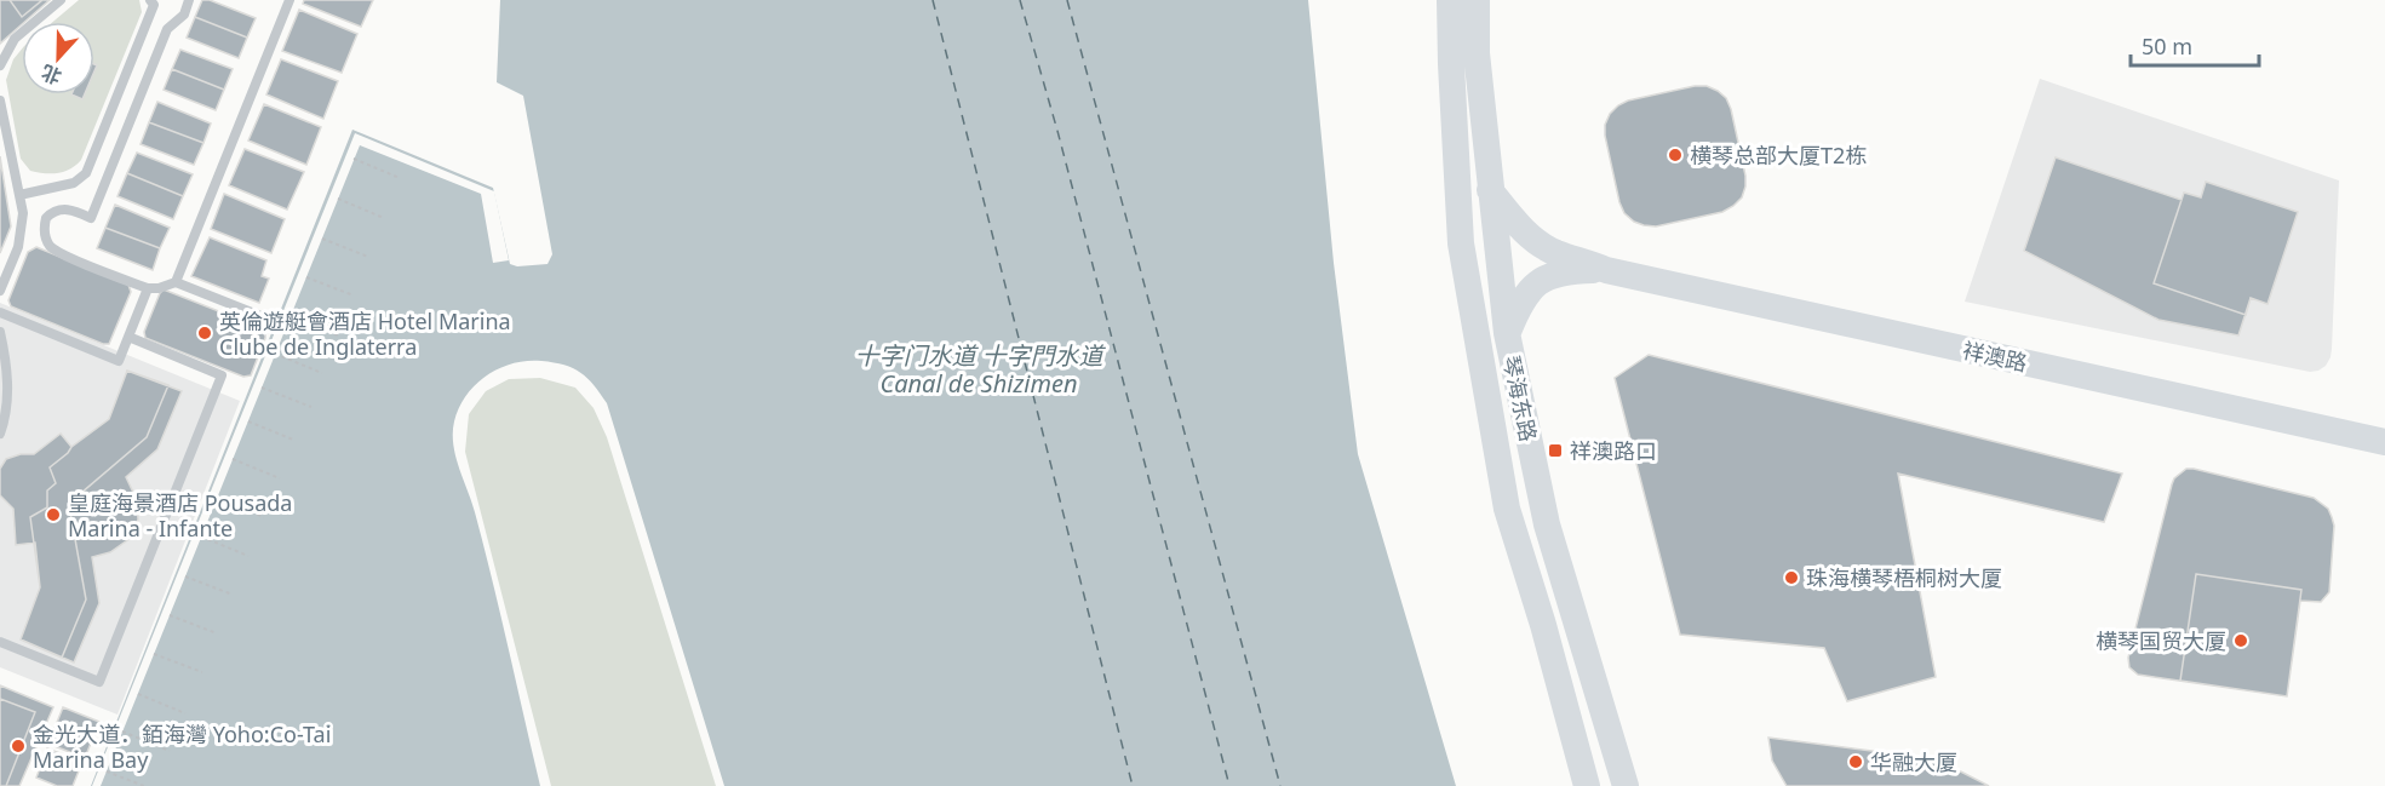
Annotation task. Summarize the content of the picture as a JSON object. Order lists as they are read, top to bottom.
{
  "streets": {
    "main road": ["祥澳路", "琴海东路"]
  },
  "crossings": [
    ["祥澳路", "琴海东路"]
  ],
  "water": ["十字门水道 十字門水道 Canal de Shizimen"],
  "places": {
    "other": [
      "横琴总部大厦T2栋",
      "英倫遊艇會酒店 Hotel Marina Clube de Inglaterra",
      "皇庭海景酒店 Pousada Marina - Infante",
      "珠海横琴梧桐树大厦",
      "横琴国贸大厦",
      "金光大道．銆海灣 Yoho:Co-Tai Marina Bay",
      "华融大厦"
    ],
    "transit": ["祥澳路口"]
  },
  "scale_bar": "50 m",
  "north": "bottom"
}
